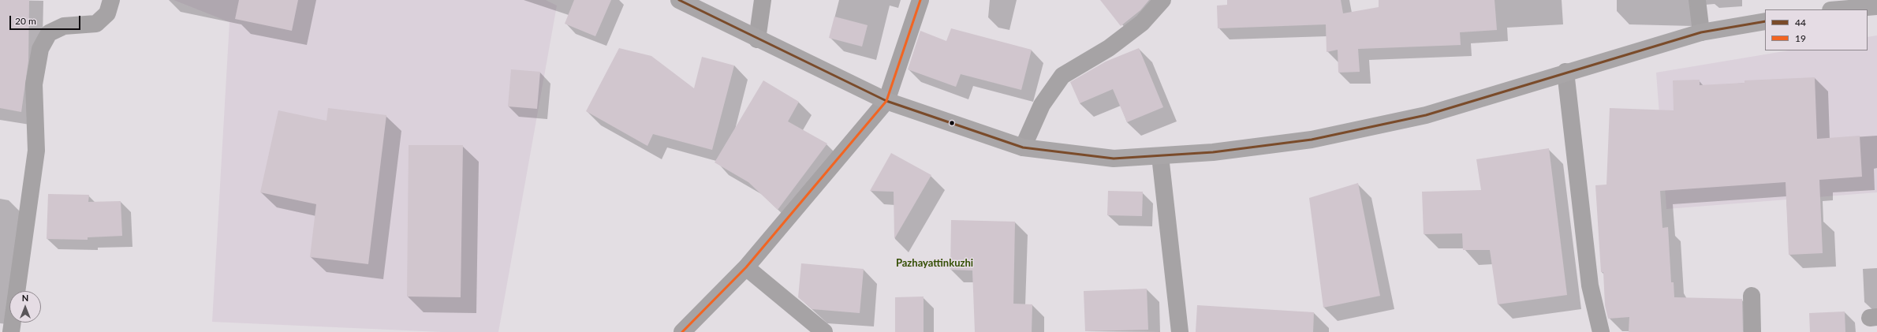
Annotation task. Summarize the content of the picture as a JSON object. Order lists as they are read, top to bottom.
{
  "districts": ["Pazhayattinkuzhi"],
  "lines": ["transit line 44", "transit line 19"],
  "legend": ["44", "19"],
  "scale_bar": "20 m",
  "north": "top"
}
